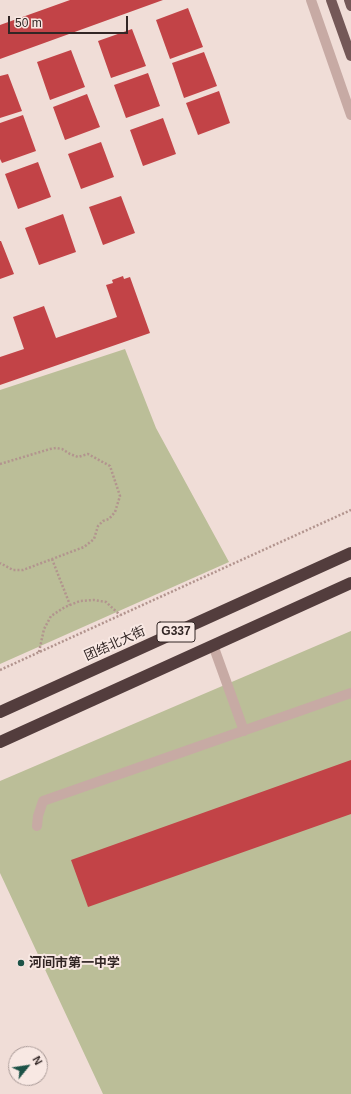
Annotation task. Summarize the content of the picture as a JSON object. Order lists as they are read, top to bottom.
{
  "streets": {
    "highway": ["G337", "团结北大街"]
  },
  "places": ["河间市第一中学"],
  "scale_bar": "50 m",
  "north": "top right"
}
